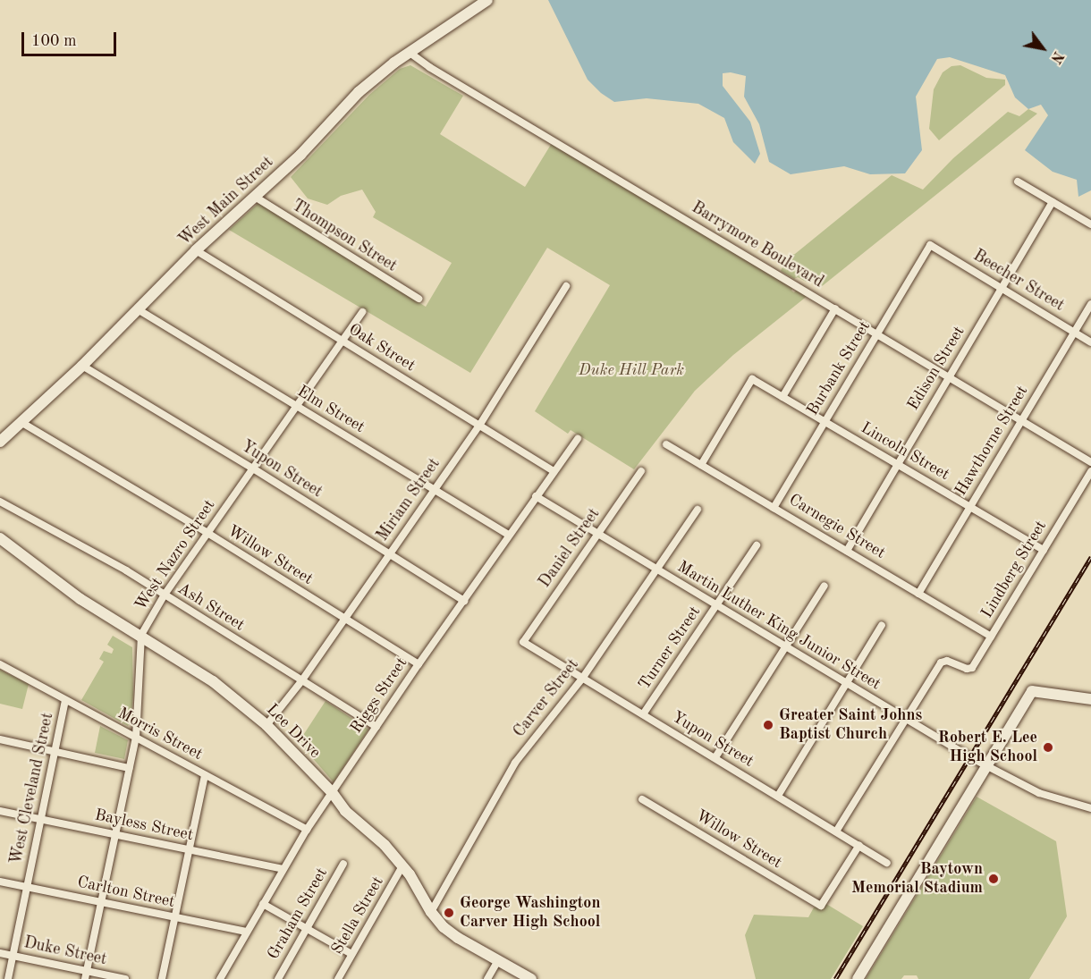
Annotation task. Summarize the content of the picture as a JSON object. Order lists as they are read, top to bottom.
{
  "streets": {
    "main road": ["West Main Street", "Lee Drive"],
    "street": [
      "Thompson Street",
      "Barrymore Boulevard",
      "Beecher Street",
      "Oak Street",
      "Burbank Street",
      "Edison Street",
      "Elm Street",
      "Hawthorne Street",
      "Lincoln Street",
      "Yupon Street",
      "Miriam Street",
      "Carnegie Street",
      "Daniel Street",
      "West Nazro Street",
      "Willow Street",
      "Lindberg Street",
      "Ash Street",
      "Martin Luther King Junior Street",
      "Turner Street",
      "Riggs Street",
      "Carver Street",
      "Morris Street",
      "West Cleveland Street",
      "Bayless Street",
      "Carlton Street",
      "Graham Street",
      "Stella Street",
      "Duke Street"
    ]
  },
  "crossings": [
    ["West Main Street", "Thompson Street"],
    ["West Main Street", "Barrymore Boulevard"],
    ["West Main Street", "Oak Street"],
    ["West Main Street", "Elm Street"],
    ["West Main Street", "Yupon Street"],
    ["West Main Street", "Willow Street"],
    ["Barrymore Boulevard", "Burbank Street"],
    ["Barrymore Boulevard", "Edison Street"],
    ["Barrymore Boulevard", "Hawthorne Street"],
    ["Beecher Street", "Burbank Street"],
    ["Beecher Street", "Edison Street"],
    ["Beecher Street", "Hawthorne Street"],
    ["Oak Street", "Miriam Street"],
    ["Oak Street", "West Nazro Street"],
    ["Oak Street", "Riggs Street"],
    ["Burbank Street", "Lincoln Street"],
    ["Burbank Street", "Carnegie Street"],
    ["Edison Street", "Lincoln Street"],
    ["Edison Street", "Carnegie Street"],
    ["Elm Street", "Miriam Street"],
    ["Elm Street", "West Nazro Street"],
    ["Elm Street", "Riggs Street"],
    ["Hawthorne Street", "Lincoln Street"],
    ["Hawthorne Street", "Carnegie Street"],
    ["Lincoln Street", "Carnegie Street"],
    ["Lincoln Street", "Lindberg Street"],
    ["Yupon Street", "Miriam Street"],
    ["Yupon Street", "Daniel Street"],
    ["Yupon Street", "West Nazro Street"],
    ["Yupon Street", "Willow Street"],
    ["Yupon Street", "Turner Street"],
    ["Yupon Street", "Riggs Street"],
    ["Yupon Street", "Carver Street"],
    ["Miriam Street", "Willow Street"],
    ["Miriam Street", "Ash Street"],
    ["Miriam Street", "Lee Drive"],
    ["Carnegie Street", "Lindberg Street"],
    ["Daniel Street", "Martin Luther King Junior Street"],
    ["West Nazro Street", "Willow Street"],
    ["West Nazro Street", "Ash Street"],
    ["West Nazro Street", "Lee Drive"],
    ["West Nazro Street", "Morris Street"],
    ["West Nazro Street", "Bayless Street"],
    ["West Nazro Street", "Carlton Street"],
    ["West Nazro Street", "Duke Street"],
    ["Willow Street", "Riggs Street"],
    ["Lindberg Street", "Martin Luther King Junior Street"],
    ["Ash Street", "Riggs Street"],
    ["Martin Luther King Junior Street", "Turner Street"],
    ["Martin Luther King Junior Street", "Riggs Street"],
    ["Martin Luther King Junior Street", "Carver Street"],
    ["Riggs Street", "Lee Drive"],
    ["Riggs Street", "Morris Street"],
    ["Riggs Street", "Bayless Street"],
    ["Riggs Street", "Carlton Street"],
    ["Carver Street", "Lee Drive"],
    ["Lee Drive", "Stella Street"],
    ["Morris Street", "West Cleveland Street"],
    ["West Cleveland Street", "Bayless Street"],
    ["West Cleveland Street", "Carlton Street"],
    ["West Cleveland Street", "Duke Street"]
  ],
  "parks": ["Duke Hill Park"],
  "places": [
    "Greater Saint Johns Baptist Church",
    "Robert E. Lee High School",
    "Baytown Memorial Stadium",
    "George Washington Carver High School"
  ],
  "scale_bar": "100 m",
  "north": "bottom right"
}
